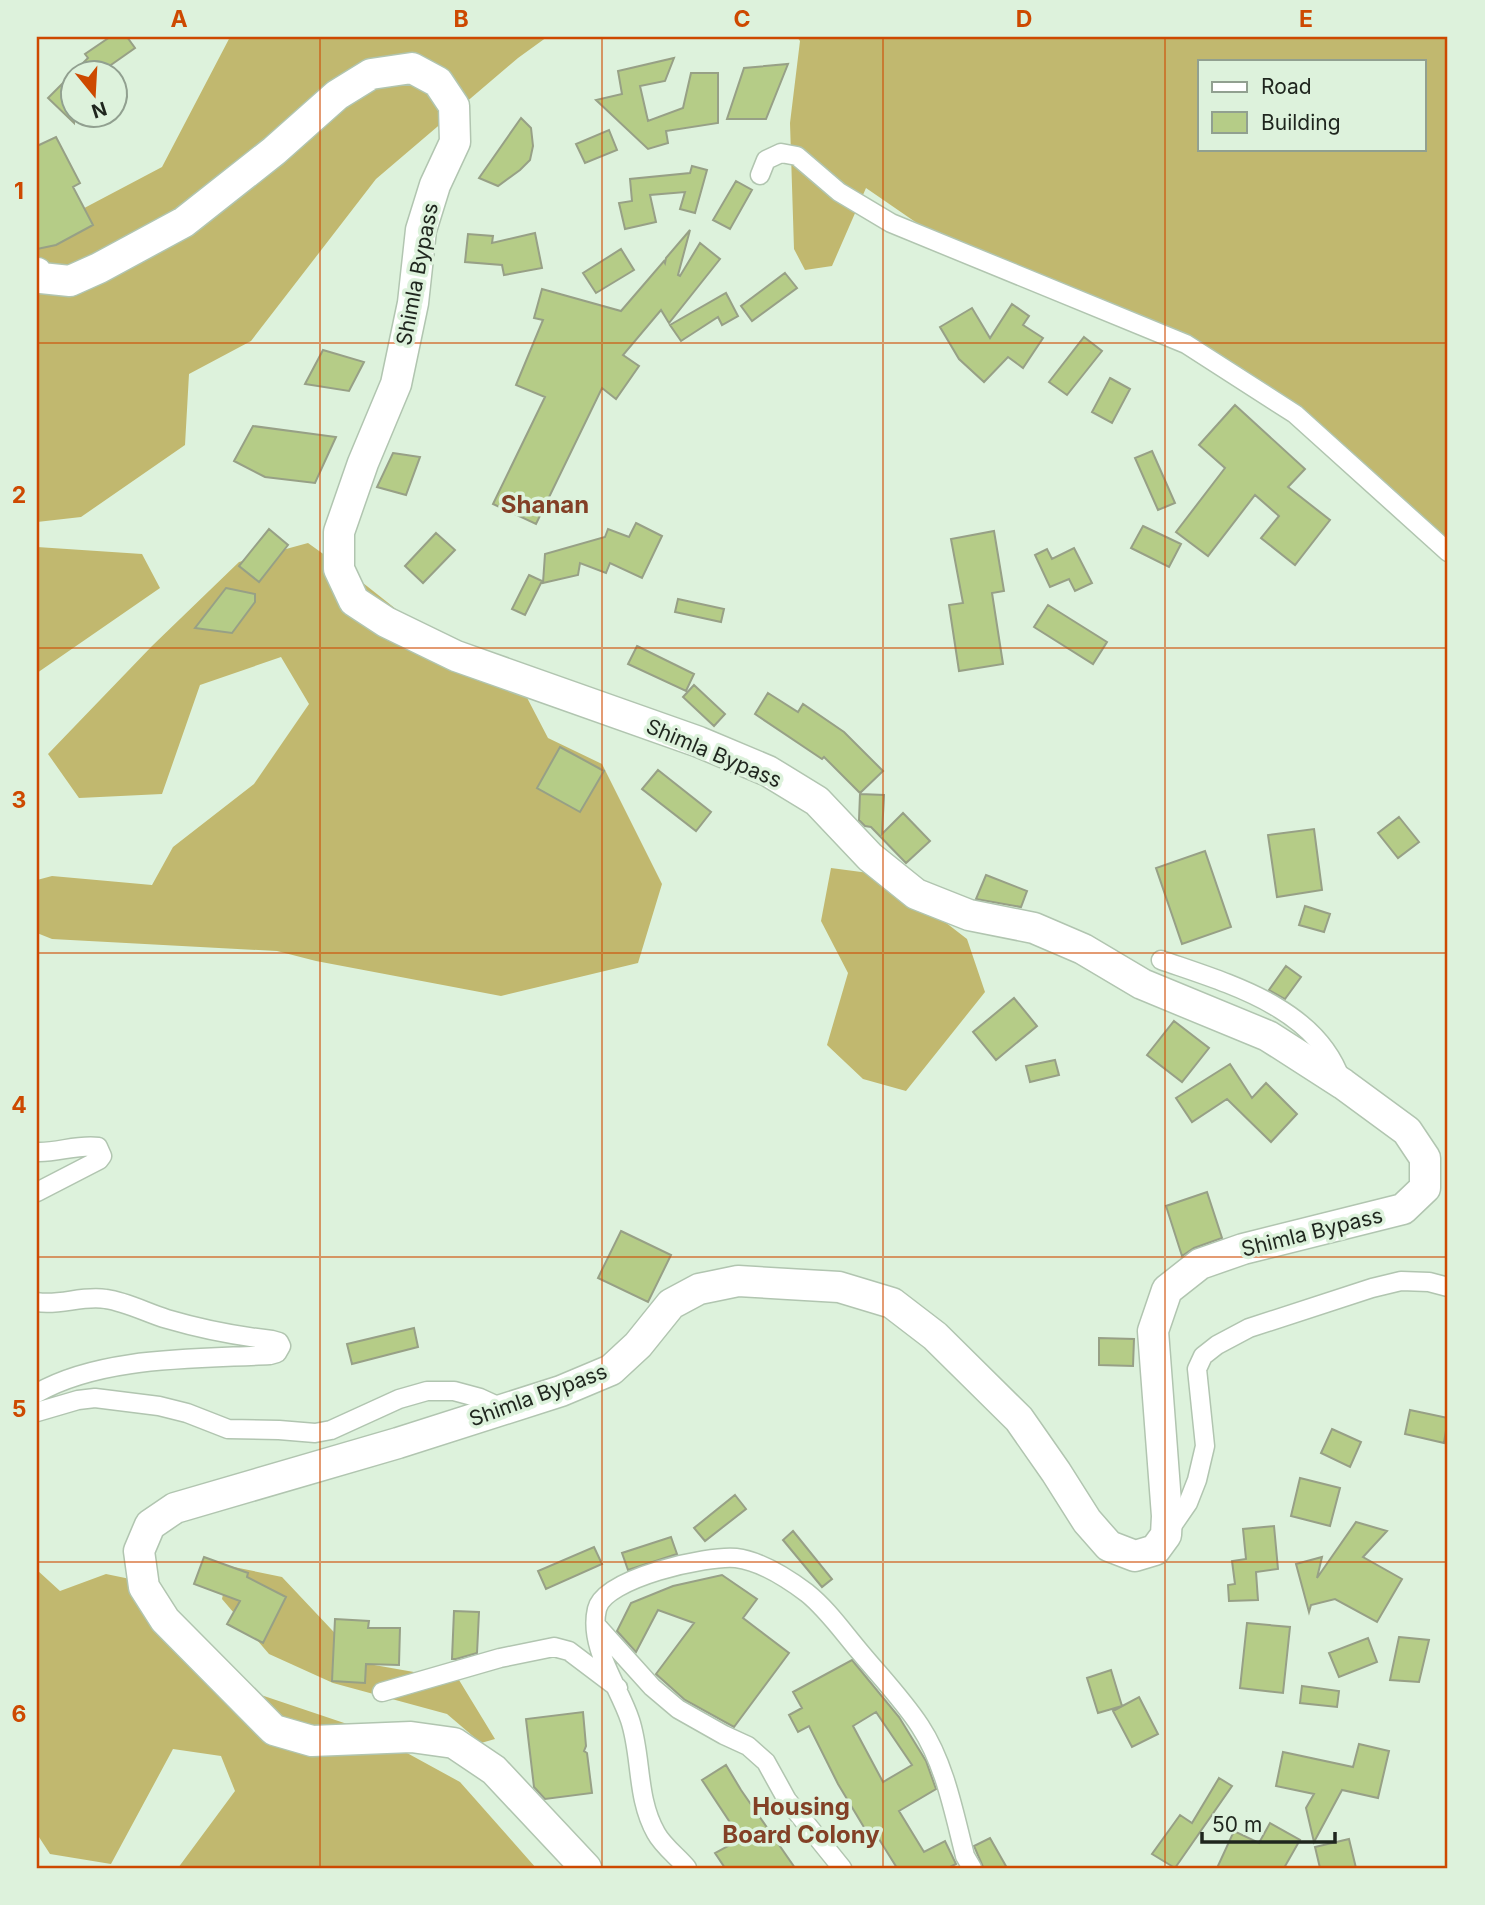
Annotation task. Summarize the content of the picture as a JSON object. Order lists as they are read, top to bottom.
{
  "streets": {
    "highway": ["Shimla Bypass"]
  },
  "districts": ["Shanan", "Housing Board Colony"],
  "legend": ["Road", "Building"],
  "scale_bar": "50 m",
  "north": "bottom",
  "grid": {
    "columns": [
      "A",
      "B",
      "C",
      "D",
      "E"
    ],
    "rows": [
      "1",
      "2",
      "3",
      "4",
      "5",
      "6"
    ]
  }
}
